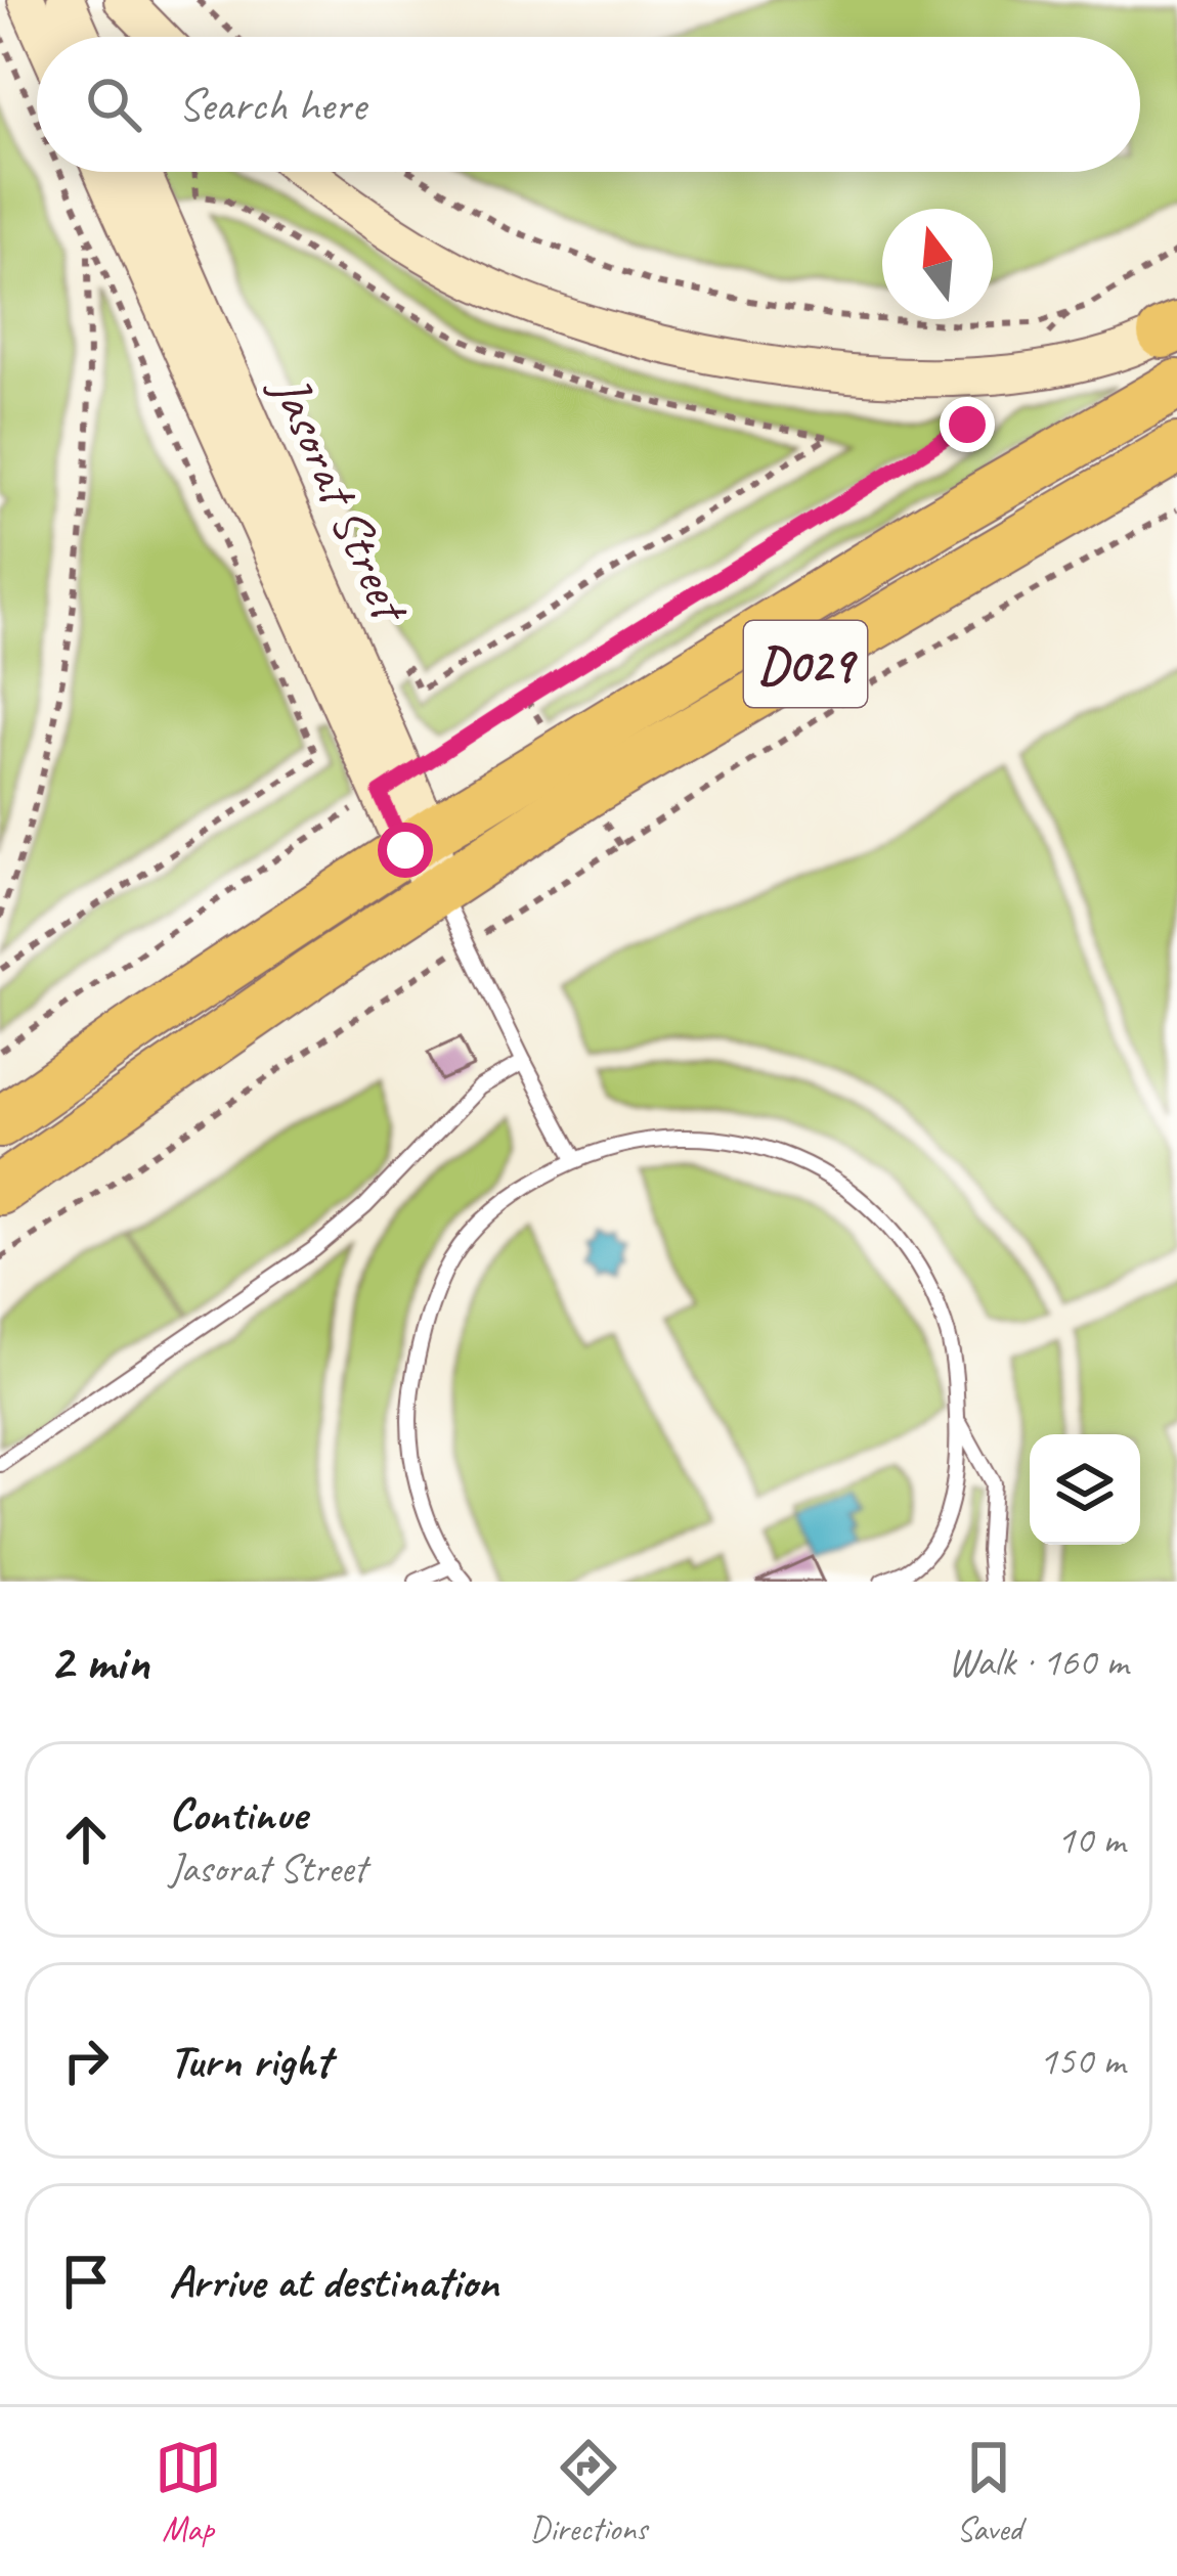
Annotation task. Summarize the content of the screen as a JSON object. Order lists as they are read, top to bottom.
{
  "streets": {
    "highway": ["D029"],
    "main road": ["Jasorat Street"]
  },
  "crossings": [
    ["Jasorat Street", "D029"]
  ],
  "north": "top",
  "page": {
    "search": "Search here",
    "heading": ["2 min", "Walk · 160 m"],
    "list": [
      ["Continue", "Jasorat Street", "10 m"],
      ["Turn right", "150 m"],
      "Arrive at destination"
    ],
    "nav": ["Map", "Directions", "Saved"]
  }
}
